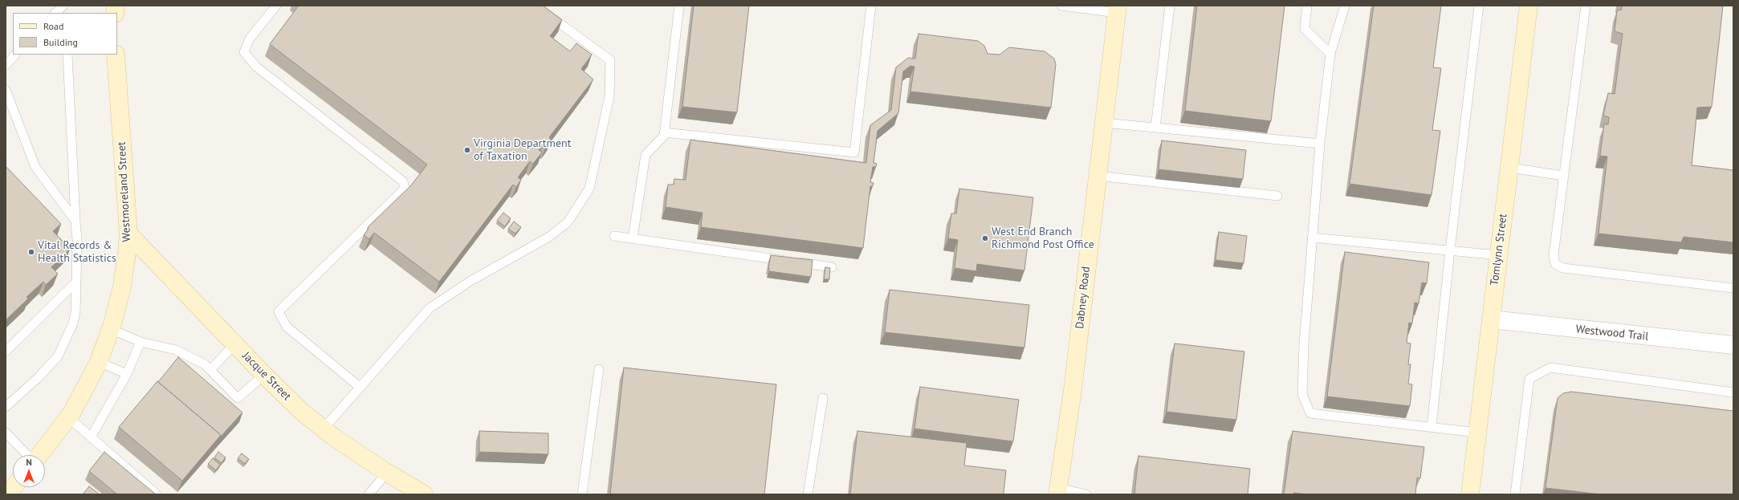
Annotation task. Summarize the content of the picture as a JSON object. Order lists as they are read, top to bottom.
{
  "streets": {
    "street": [
      "Westmoreland Street",
      "Tomlynn Street",
      "Dabney Road",
      "Westwood Trail",
      "Jacque Street"
    ]
  },
  "crossings": [
    ["Westmoreland Street", "Jacque Street"],
    ["Tomlynn Street", "Westwood Trail"]
  ],
  "places": ["Virginia Department of Taxation", "West End Branch Richmond Post Office", "Vital Records & Health Statistics"],
  "legend": ["Road", "Building"],
  "north": "top"
}
